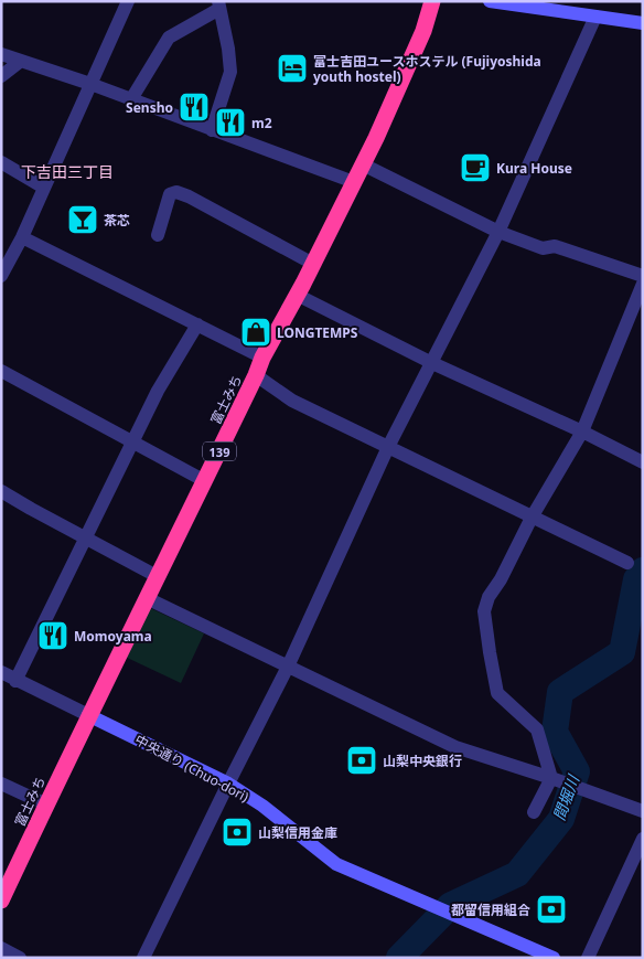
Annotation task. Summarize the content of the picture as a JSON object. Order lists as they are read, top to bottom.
{
  "streets": {
    "highway": ["富士みち", "139"],
    "street": ["中央通り (Chuo-dori)"]
  },
  "crossings": [
    ["富士みち", "中央通り (Chuo-dori)"]
  ],
  "districts": ["下吉田三丁目"],
  "water": ["間堀川"],
  "places": {
    "hotel": ["富士吉田ユースホステル (Fujiyoshida youth hostel)"],
    "restaurant": ["Sensho", "m2", "Momoyama"],
    "cafe": ["Kura House"],
    "bar": ["茶芯"],
    "shop": ["LONGTEMPS"],
    "bank": ["山梨中央銀行", "山梨信用金庫", "都留信用組合"]
  }
}
